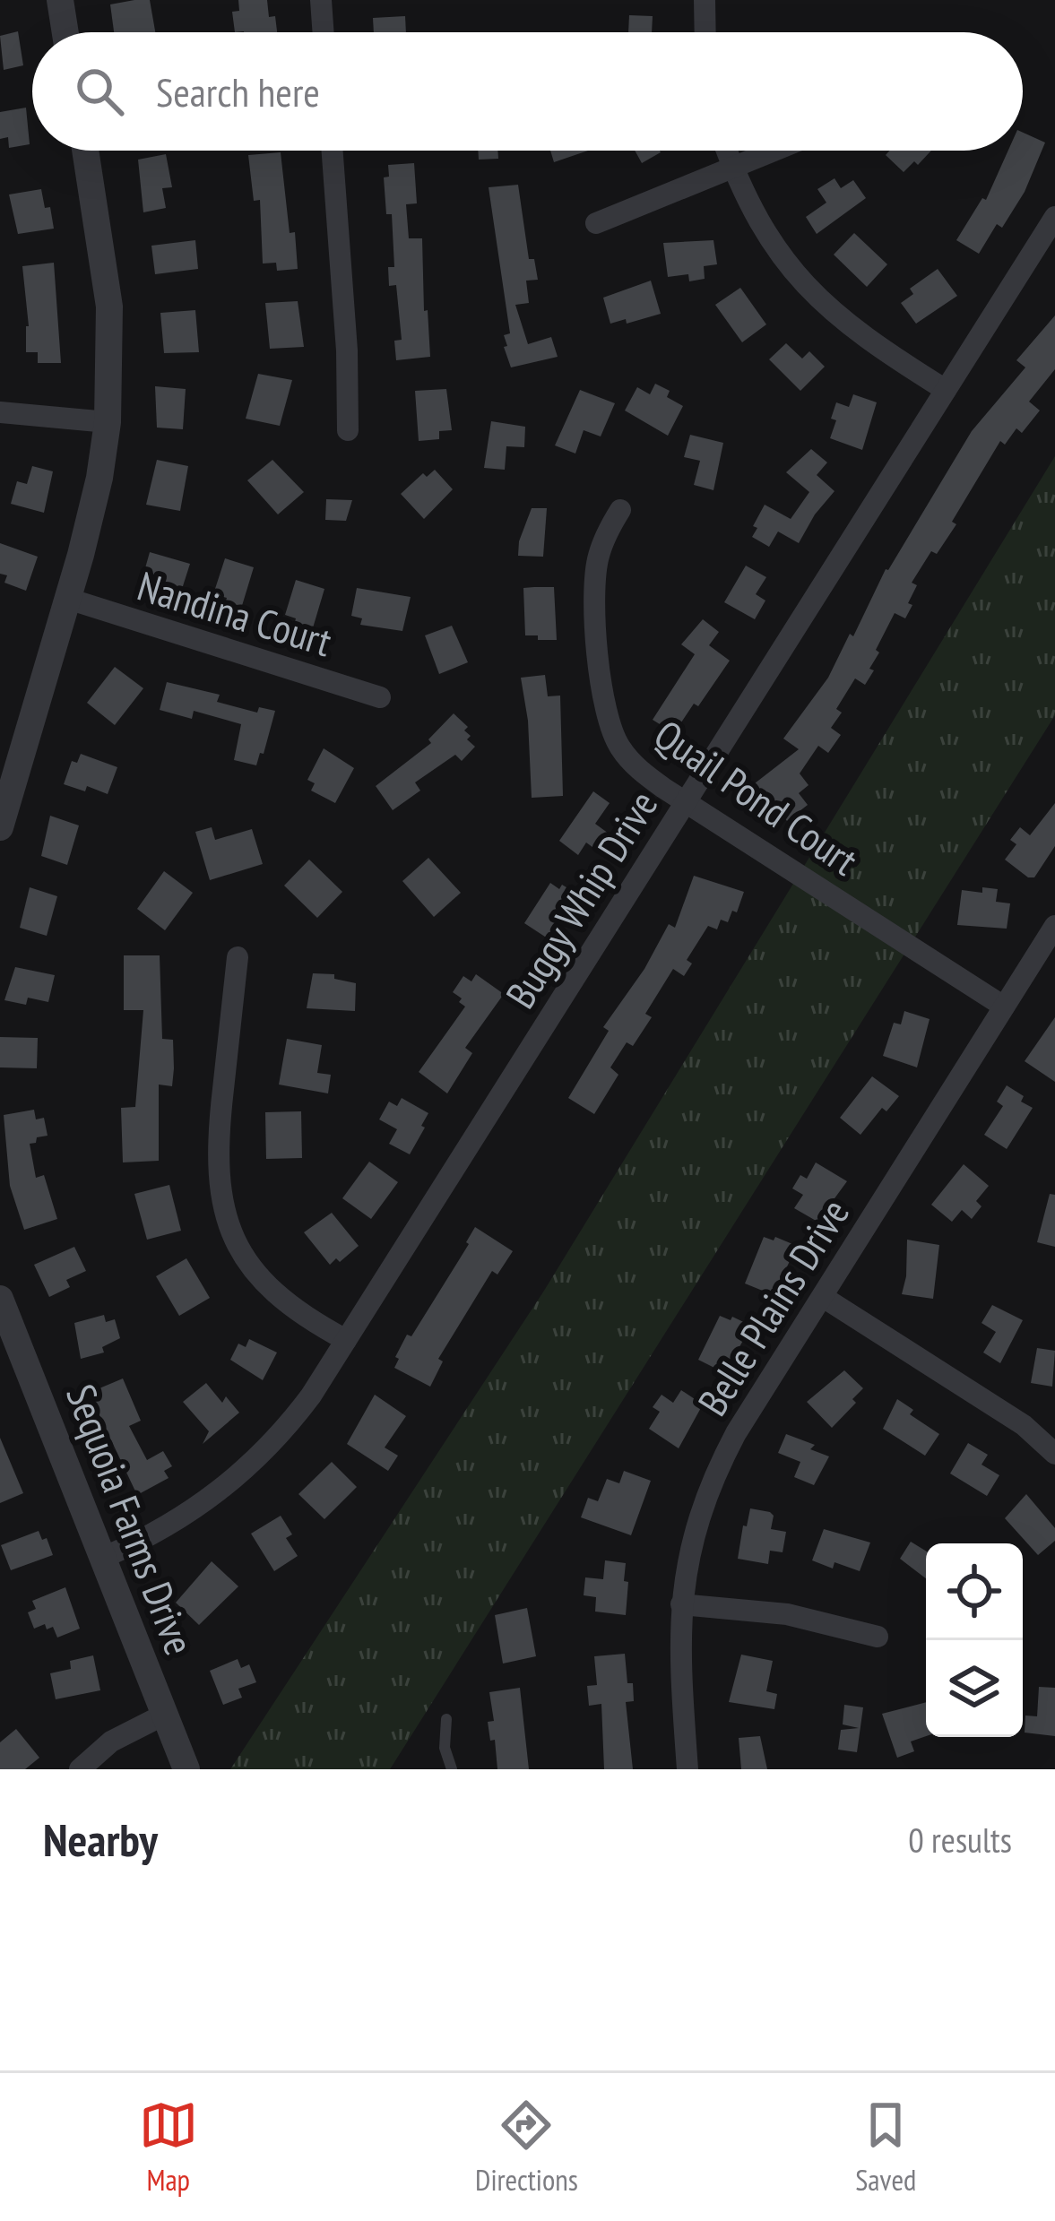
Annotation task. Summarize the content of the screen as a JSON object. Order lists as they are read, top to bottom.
{
  "streets": {
    "street": [
      "Nandina Court",
      "Quail Pond Court",
      "Buggy Whip Drive",
      "Belle Plains Drive",
      "Sequoia Farms Drive"
    ]
  },
  "crossings": [
    ["Quail Pond Court", "Buggy Whip Drive"],
    ["Quail Pond Court", "Belle Plains Drive"],
    ["Buggy Whip Drive", "Sequoia Farms Drive"]
  ],
  "page": {
    "search": "Search here",
    "heading": ["Nearby", "0 results"],
    "nav": ["Map", "Directions", "Saved"]
  }
}
